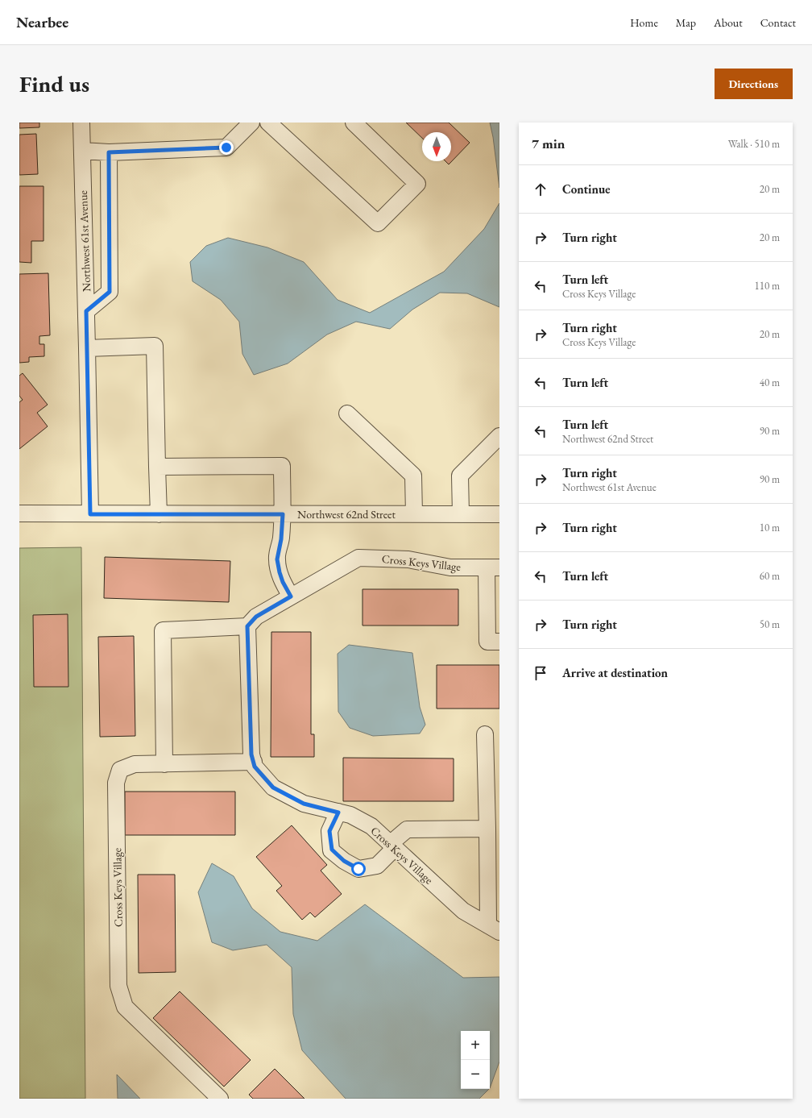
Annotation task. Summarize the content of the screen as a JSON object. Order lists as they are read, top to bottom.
{
  "streets": {
    "street": ["Northwest 61st Avenue", "Northwest 62nd Street", "Cross Keys Village"]
  },
  "crossings": [
    ["Northwest 61st Avenue", "Northwest 62nd Street"]
  ],
  "north": "bottom",
  "page": {
    "header": "Nearbee",
    "nav": [
      "Home",
      "Map",
      "About",
      "Contact"
    ],
    "buttons": "Directions",
    "title": "Find us",
    "heading": ["7 min", "Walk · 510 m"],
    "list": [
      ["Continue", "20 m"],
      ["Turn right", "20 m"],
      ["Turn left", "Cross Keys Village", "110 m"],
      ["Turn right", "Cross Keys Village", "20 m"],
      ["Turn left", "40 m"],
      ["Turn left", "Northwest 62nd Street", "90 m"],
      ["Turn right", "Northwest 61st Avenue", "90 m"],
      ["Turn right", "10 m"],
      ["Turn left", "60 m"],
      ["Turn right", "50 m"],
      "Arrive at destination"
    ],
    "map_buttons": ["+", "−"]
  }
}
